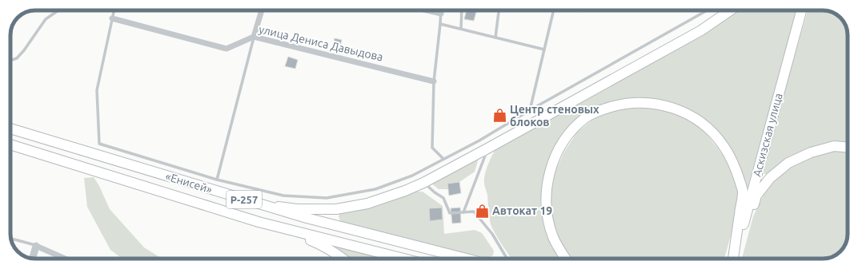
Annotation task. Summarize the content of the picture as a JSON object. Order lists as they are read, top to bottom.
{
  "streets": {
    "main road": ["Аскизская улица", "«Енисей»", "Р-257"],
    "street": ["улица Дениса Давыдова"]
  },
  "places": {
    "shop": ["Центр стеновых блоков", "Автокат 19"]
  }
}
